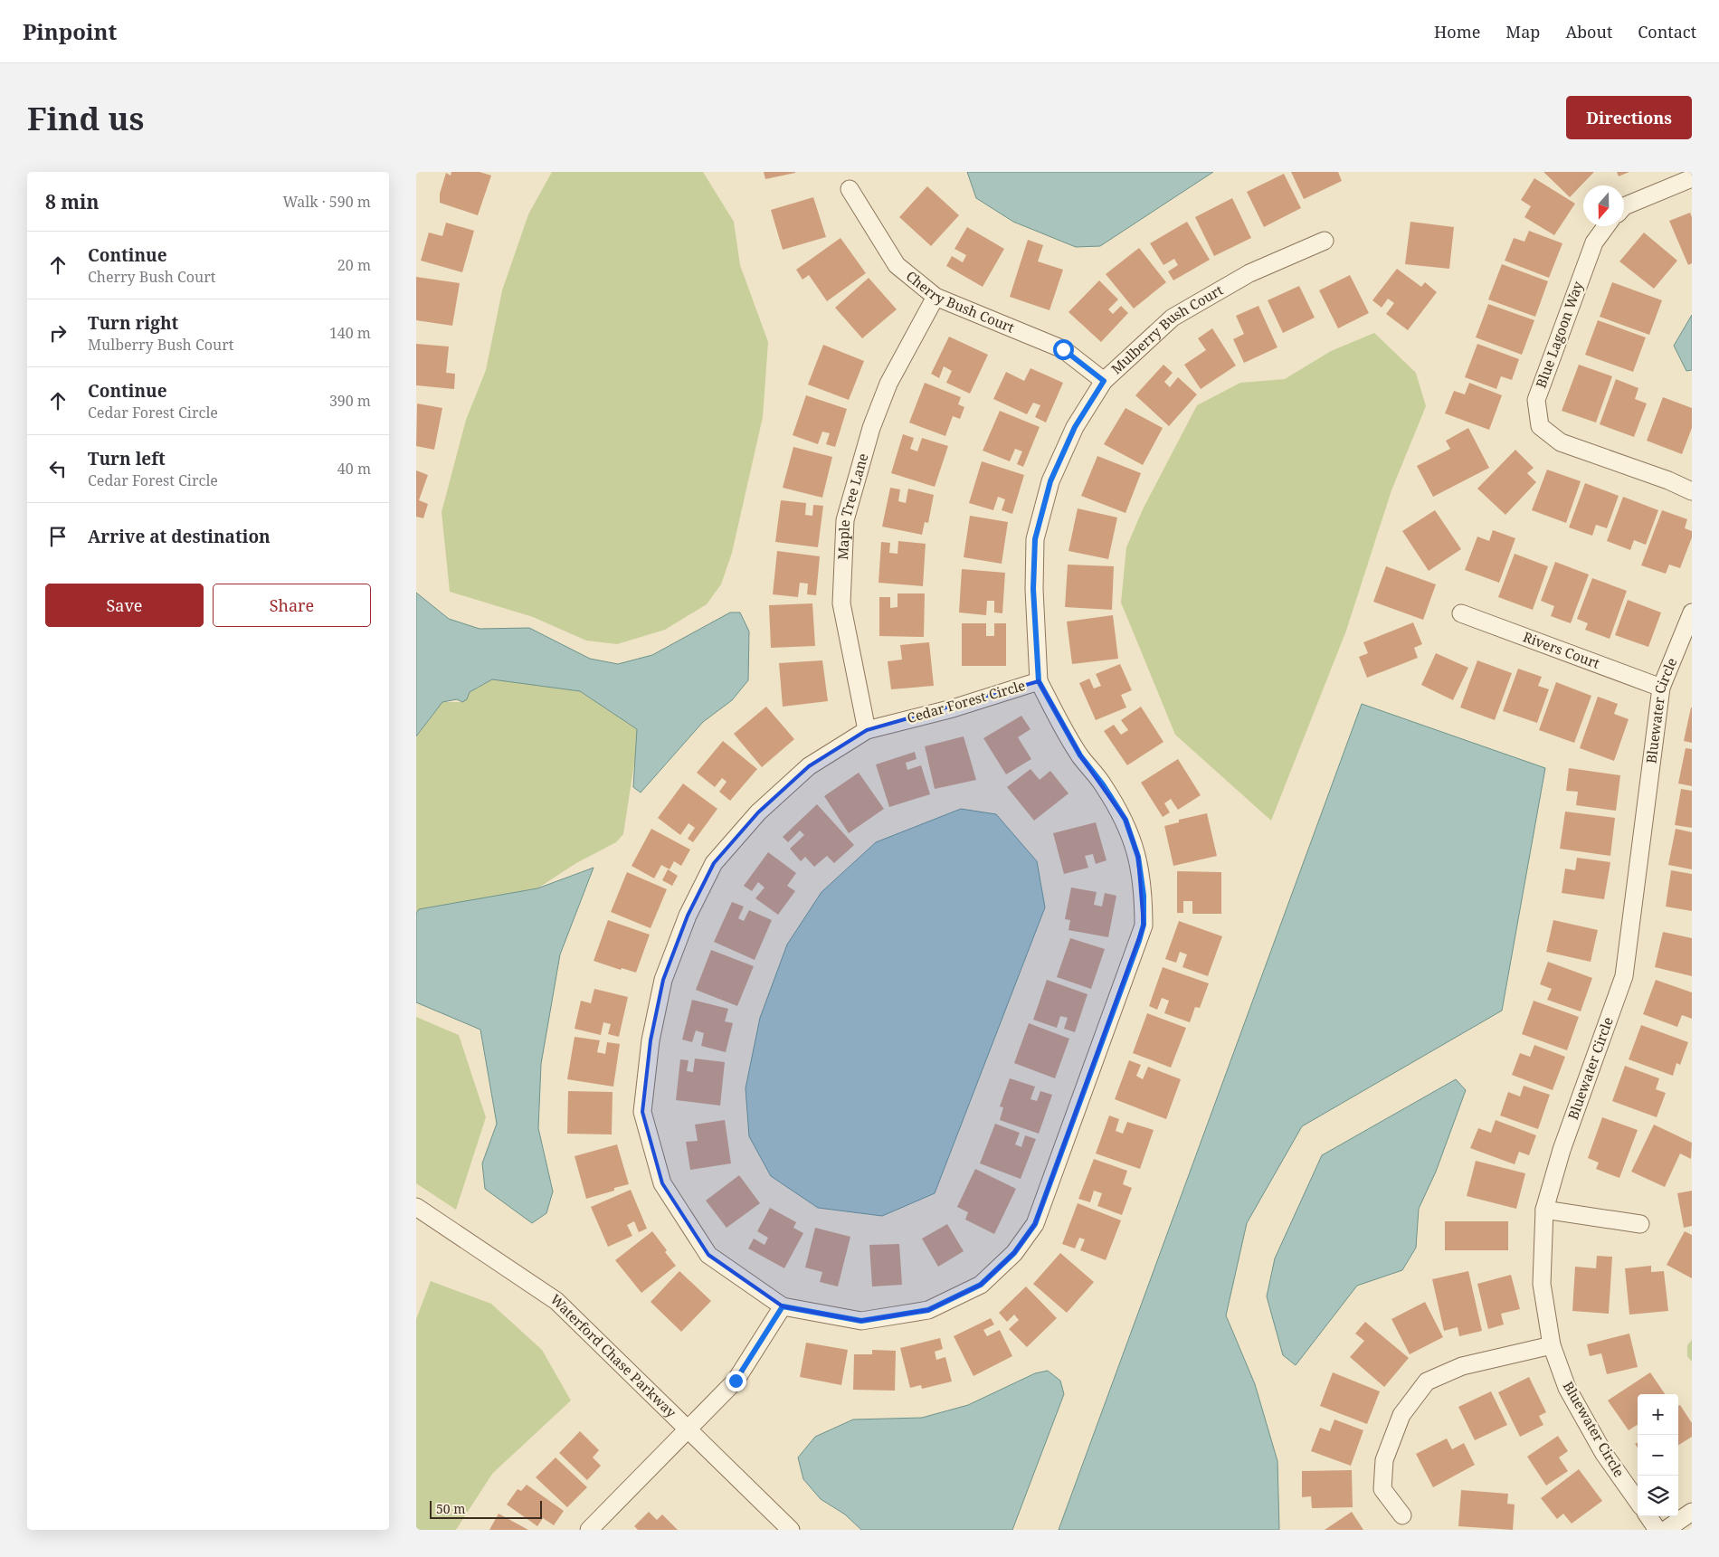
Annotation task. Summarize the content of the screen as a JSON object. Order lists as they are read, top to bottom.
{
  "streets": {
    "street": [
      "Cherry Bush Court",
      "Mulberry Bush Court",
      "Blue Lagoon Way",
      "Maple Tree Lane",
      "Rivers Court",
      "Cedar Forest Circle",
      "Bluewater Circle",
      "Waterford Chase Parkway"
    ]
  },
  "crossings": [
    ["Cherry Bush Court", "Mulberry Bush Court"],
    ["Cherry Bush Court", "Maple Tree Lane"],
    ["Mulberry Bush Court", "Cedar Forest Circle"],
    ["Maple Tree Lane", "Cedar Forest Circle"],
    ["Rivers Court", "Bluewater Circle"]
  ],
  "scale_bar": "50 m",
  "north": "bottom",
  "page": {
    "header": "Pinpoint",
    "nav": [
      "Home",
      "Map",
      "About",
      "Contact"
    ],
    "buttons": [
      "Directions",
      ["Save", "Share"]
    ],
    "title": "Find us",
    "heading": ["8 min", "Walk · 590 m"],
    "list": [
      ["Continue", "Cherry Bush Court", "20 m"],
      ["Turn right", "Mulberry Bush Court", "140 m"],
      ["Continue", "Cedar Forest Circle", "390 m"],
      ["Turn left", "Cedar Forest Circle", "40 m"],
      "Arrive at destination"
    ],
    "map_buttons": ["+", "−"],
    "scale": "50 m"
  }
}
